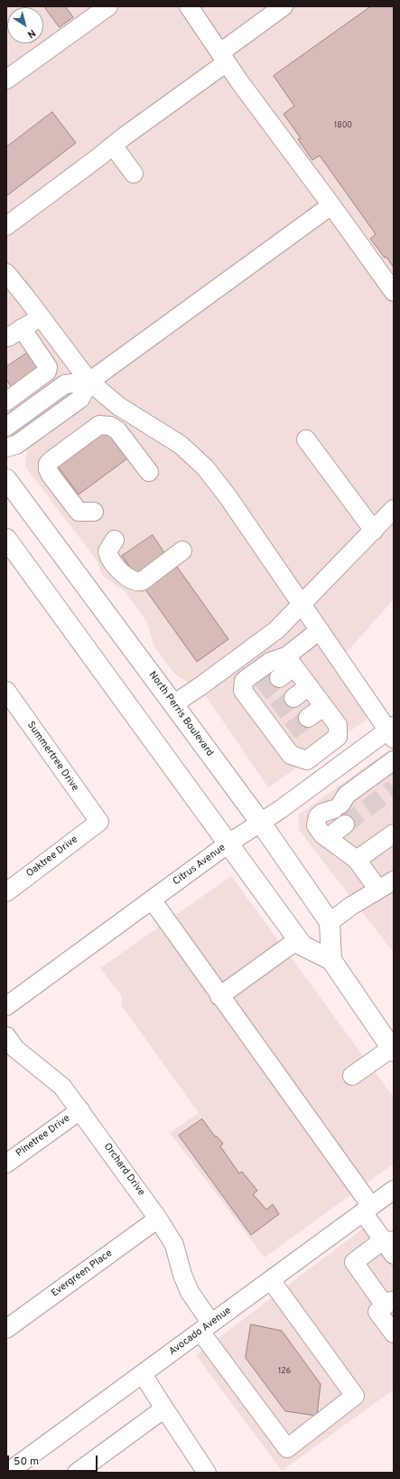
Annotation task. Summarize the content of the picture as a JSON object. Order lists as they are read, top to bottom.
{
  "streets": {
    "main road": ["North Perris Boulevard"],
    "street": [
      "Summertree Drive",
      "Oaktree Drive",
      "Citrus Avenue",
      "Pinetree Drive",
      "Orchard Drive",
      "Evergreen Place",
      "Avocado Avenue"
    ]
  },
  "crossings": [
    ["North Perris Boulevard", "Citrus Avenue"],
    ["Summertree Drive", "Oaktree Drive"],
    ["Pinetree Drive", "Orchard Drive"],
    ["Orchard Drive", "Evergreen Place"],
    ["Orchard Drive", "Avocado Avenue"]
  ],
  "house_numbers": ["1800", "126"],
  "scale_bar": "50 m",
  "north": "bottom right"
}
